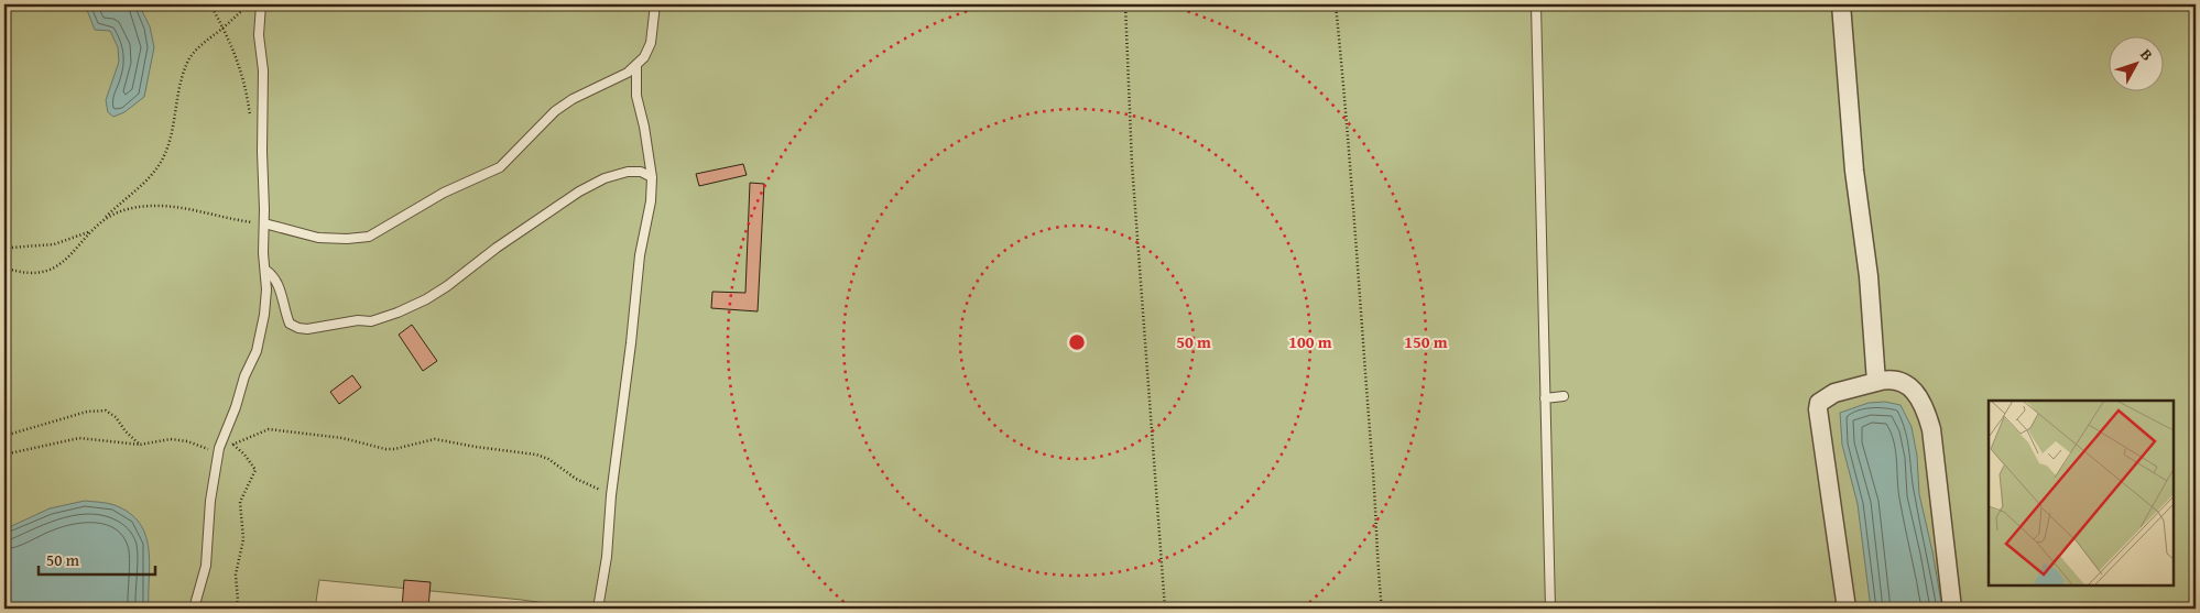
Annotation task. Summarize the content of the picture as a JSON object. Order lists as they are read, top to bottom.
{
  "scale_bar": "50 m",
  "north": "top right",
  "rings": ["50 m", "100 m", "150 m"]
}
